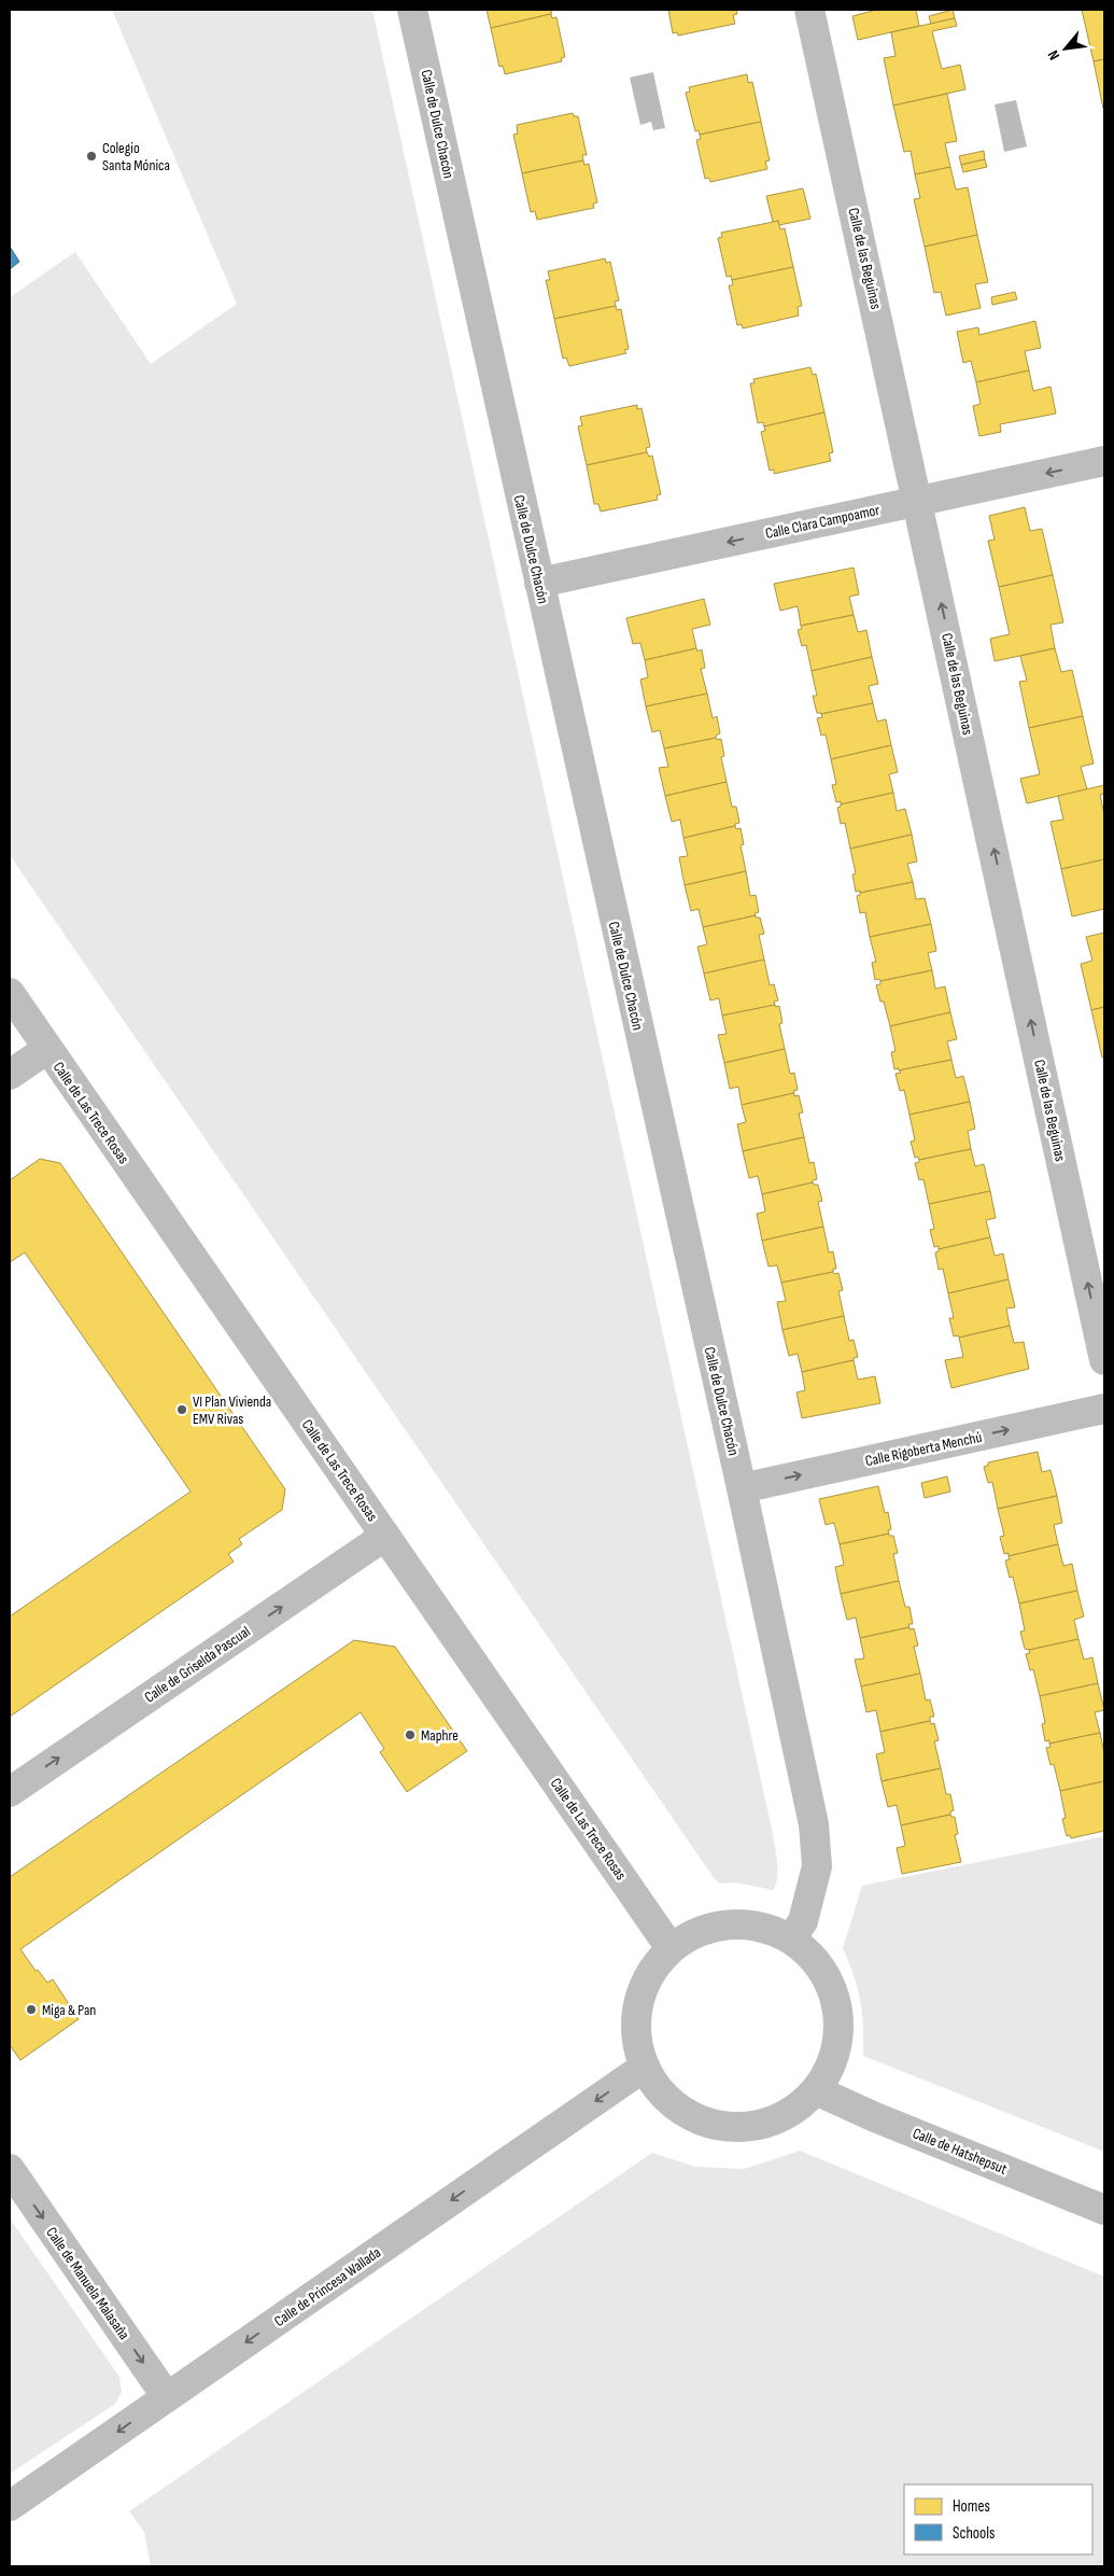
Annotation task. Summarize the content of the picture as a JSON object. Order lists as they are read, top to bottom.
{
  "streets": {
    "street": [
      "Calle de Dulce Chacón",
      "Calle de las Beguinas",
      "Calle Clara Campoamor",
      "Calle de Las Trece Rosas",
      "Calle Rigoberta Menchú",
      "Calle de Griselda Pascual",
      "Calle de Hatshepsut",
      "Calle de Manuela Malasaña",
      "Calle de Princesa Wallada"
    ]
  },
  "crossings": [
    ["Calle de Dulce Chacón", "Calle Clara Campoamor"],
    ["Calle de Dulce Chacón", "Calle Rigoberta Menchú"],
    ["Calle de las Beguinas", "Calle Clara Campoamor"],
    ["Calle de Las Trece Rosas", "Calle de Griselda Pascual"],
    ["Calle de Manuela Malasaña", "Calle de Princesa Wallada"]
  ],
  "one_way": [
    "Calle de las Beguinas",
    "Calle Clara Campoamor",
    "Calle Rigoberta Menchú",
    "Calle de Griselda Pascual",
    "Calle de Manuela Malasaña",
    "Calle de Princesa Wallada"
  ],
  "places": [
    "Colegio Santa Mónica",
    "VI Plan Vivienda EMV Rivas",
    "Maphre",
    "Miga & Pan"
  ],
  "legend": ["Homes", "Schools"],
  "north": "bottom left"
}
